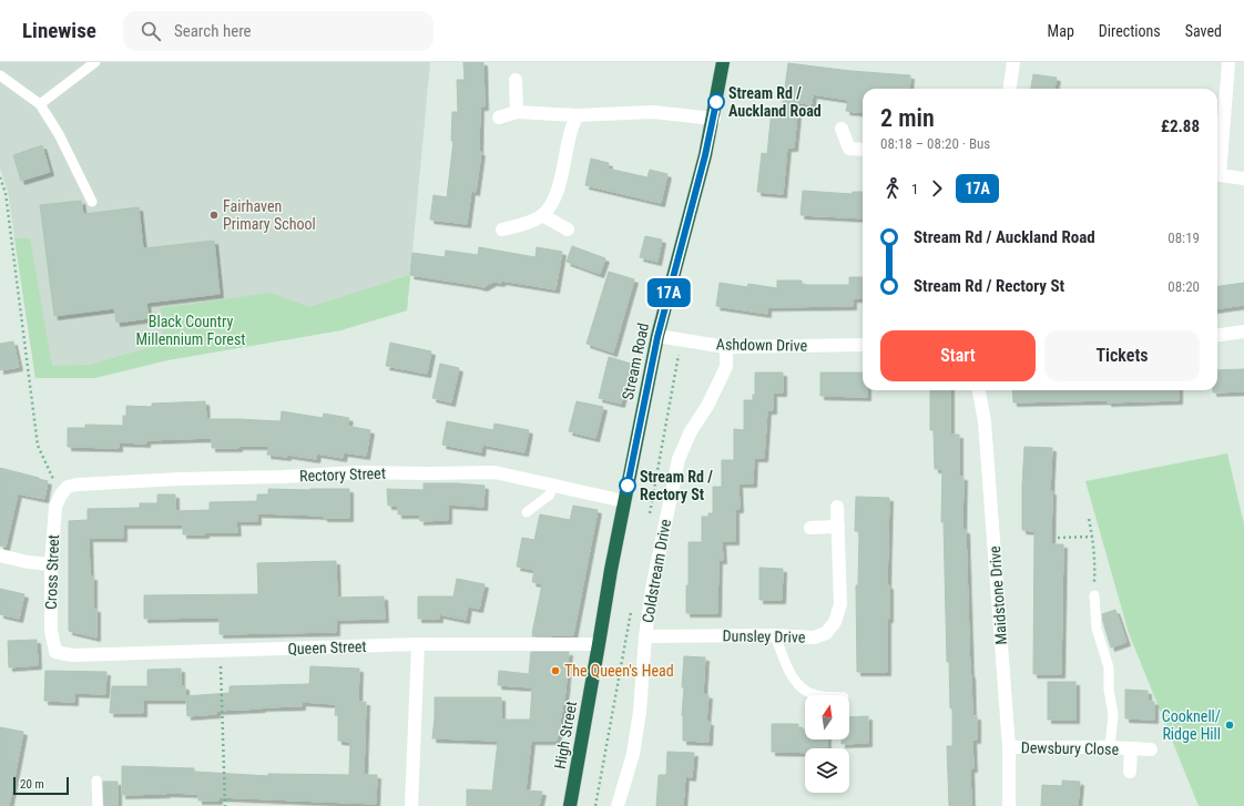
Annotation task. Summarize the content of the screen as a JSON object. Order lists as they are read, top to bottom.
{
  "streets": {
    "highway": ["Stream Road", "High Street"],
    "street": [
      "Ashdown Drive",
      "Rectory Street",
      "Coldstream Drive",
      "Cross Street",
      "Maidstone Drive",
      "Dunsley Drive",
      "Queen Street",
      "Dewsbury Close"
    ]
  },
  "crossings": [
    ["Ashdown Drive", "Stream Road"],
    ["Ashdown Drive", "Coldstream Drive"],
    ["Stream Road", "Rectory Street"],
    ["Stream Road", "Queen Street"],
    ["Stream Road", "High Street"],
    ["Rectory Street", "Cross Street"],
    ["Coldstream Drive", "Dunsley Drive"],
    ["Cross Street", "Queen Street"],
    ["Maidstone Drive", "Dewsbury Close"],
    ["Queen Street", "High Street"]
  ],
  "parks": ["Black Country Millennium Forest"],
  "places": [
    "Stream Rd / Auckland Road",
    "Fairhaven Primary School",
    "Stream Rd / Rectory St",
    "The Queen's Head",
    "Cooknell/ Ridge Hill"
  ],
  "lines": ["bus line 17A"],
  "scale_bar": "20 m",
  "north": "top",
  "page": {
    "header": "Linewise",
    "search": "Search here",
    "nav": ["Map", "Directions", "Saved"],
    "on_map": "17A",
    "heading": ["2 min", "08:18 – 08:20 · Bus", "£2.88"],
    "legs": ["1", "17A"],
    "list": [
      {
        "name": "Stream Rd / Auckland Road",
        "value": "08:19"
      },
      {
        "name": "Stream Rd / Rectory St",
        "value": "08:20"
      }
    ],
    "buttons": ["Start", "Tickets"],
    "scale": "20 m"
  }
}
